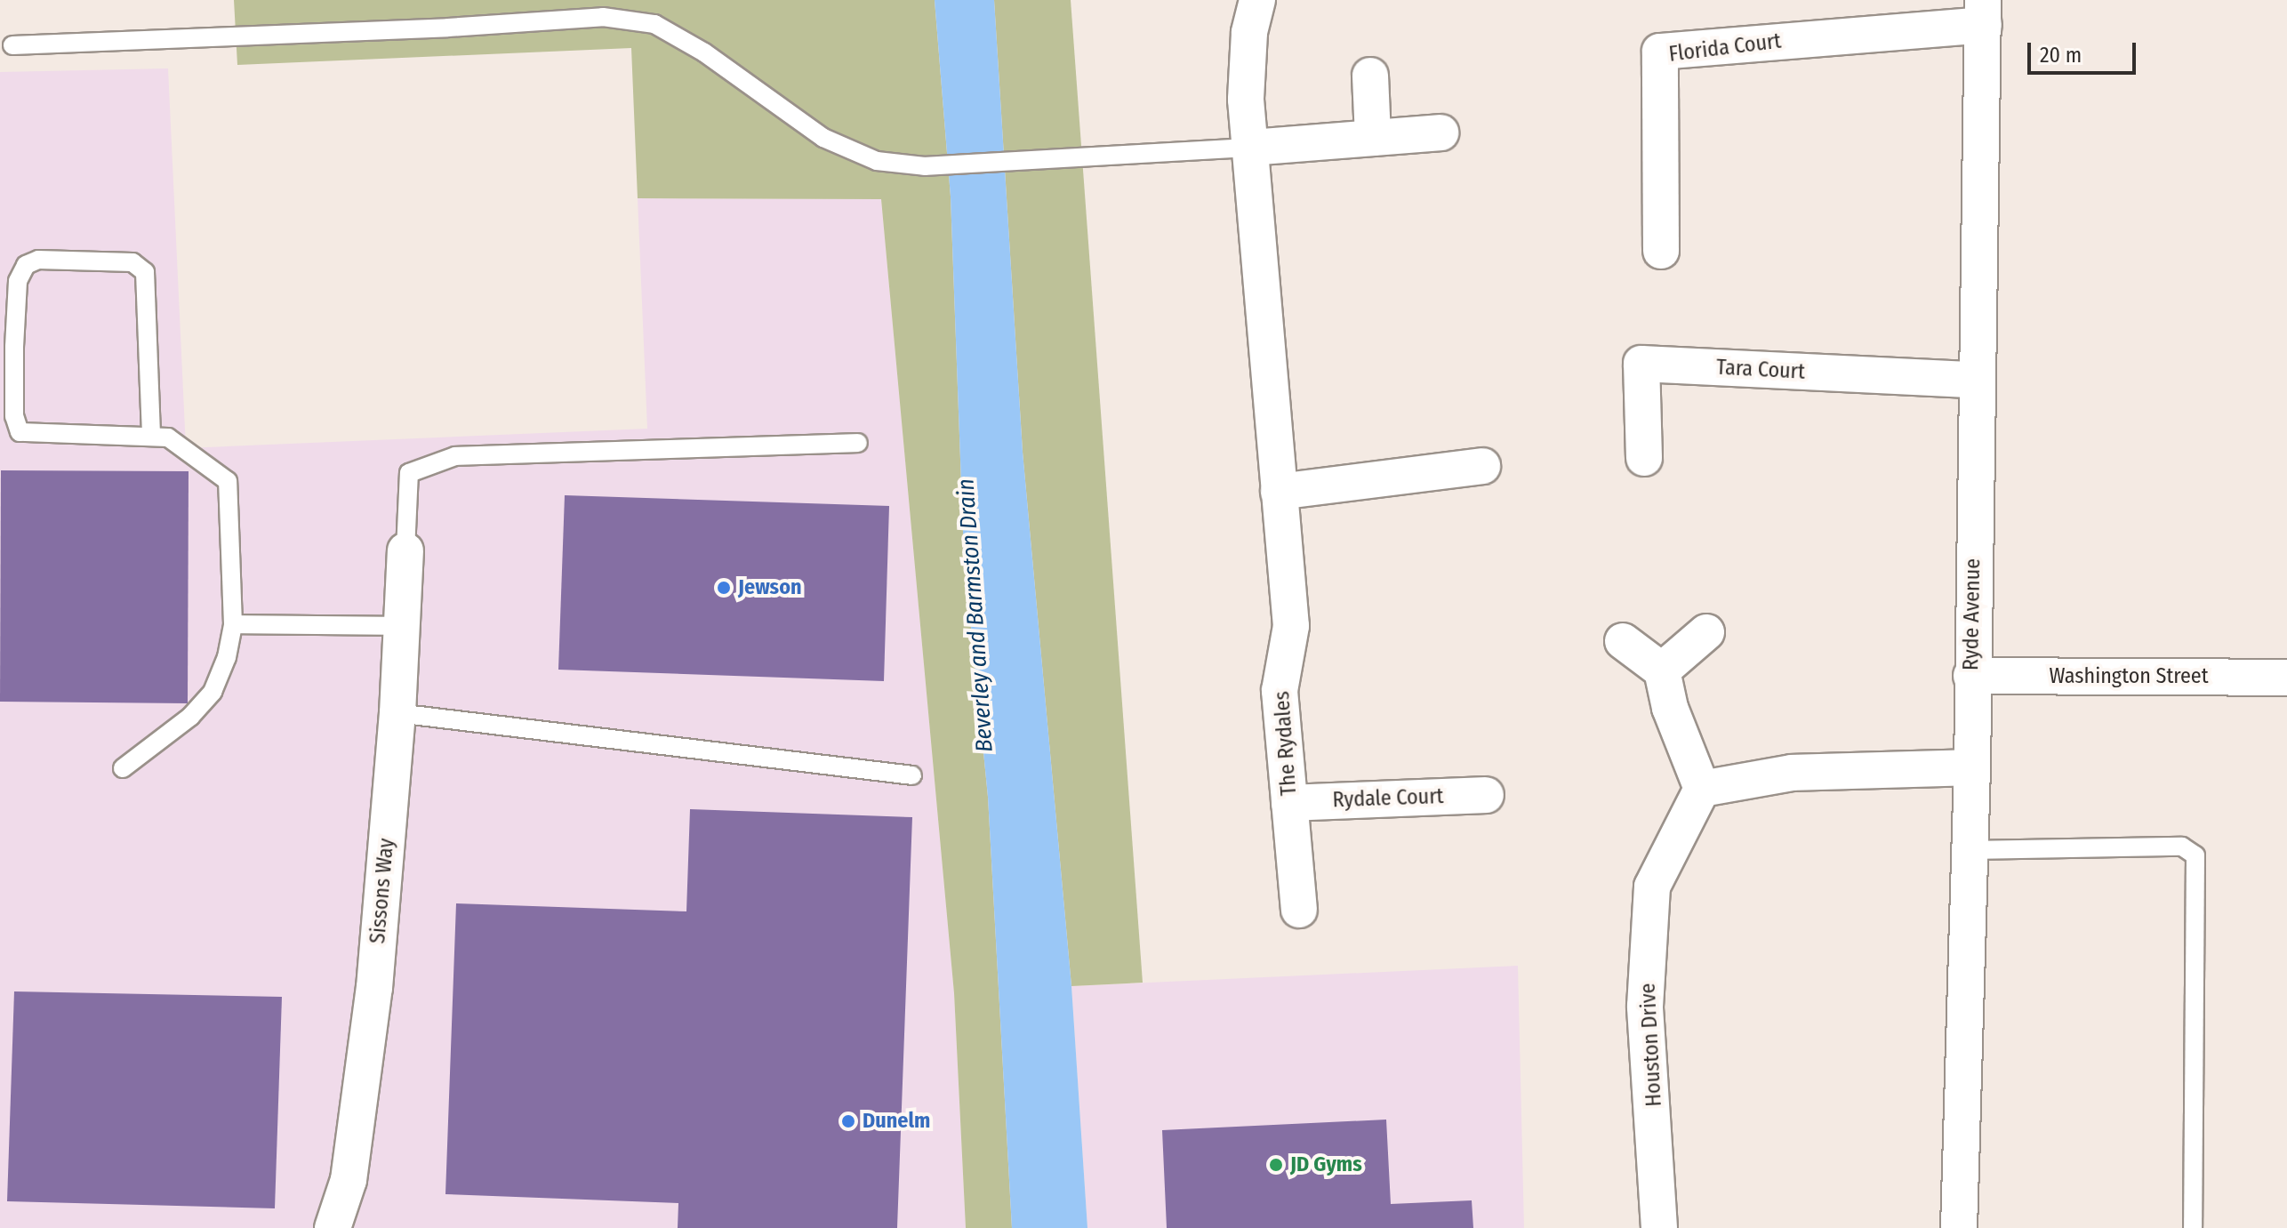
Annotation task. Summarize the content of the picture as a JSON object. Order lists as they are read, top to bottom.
{
  "streets": {
    "street": [
      "Florida Court",
      "Tara Court",
      "Ryde Avenue",
      "Washington Street",
      "The Rydales",
      "Rydale Court",
      "Sissons Way",
      "Houston Drive"
    ]
  },
  "crossings": [
    ["Florida Court", "Ryde Avenue"],
    ["Tara Court", "Ryde Avenue"],
    ["Ryde Avenue", "Washington Street"],
    ["The Rydales", "Rydale Court"]
  ],
  "water": ["Beverley and Barmston Drain"],
  "places": ["Jewson", "Dunelm", "JD Gyms"],
  "scale_bar": "20 m"
}
